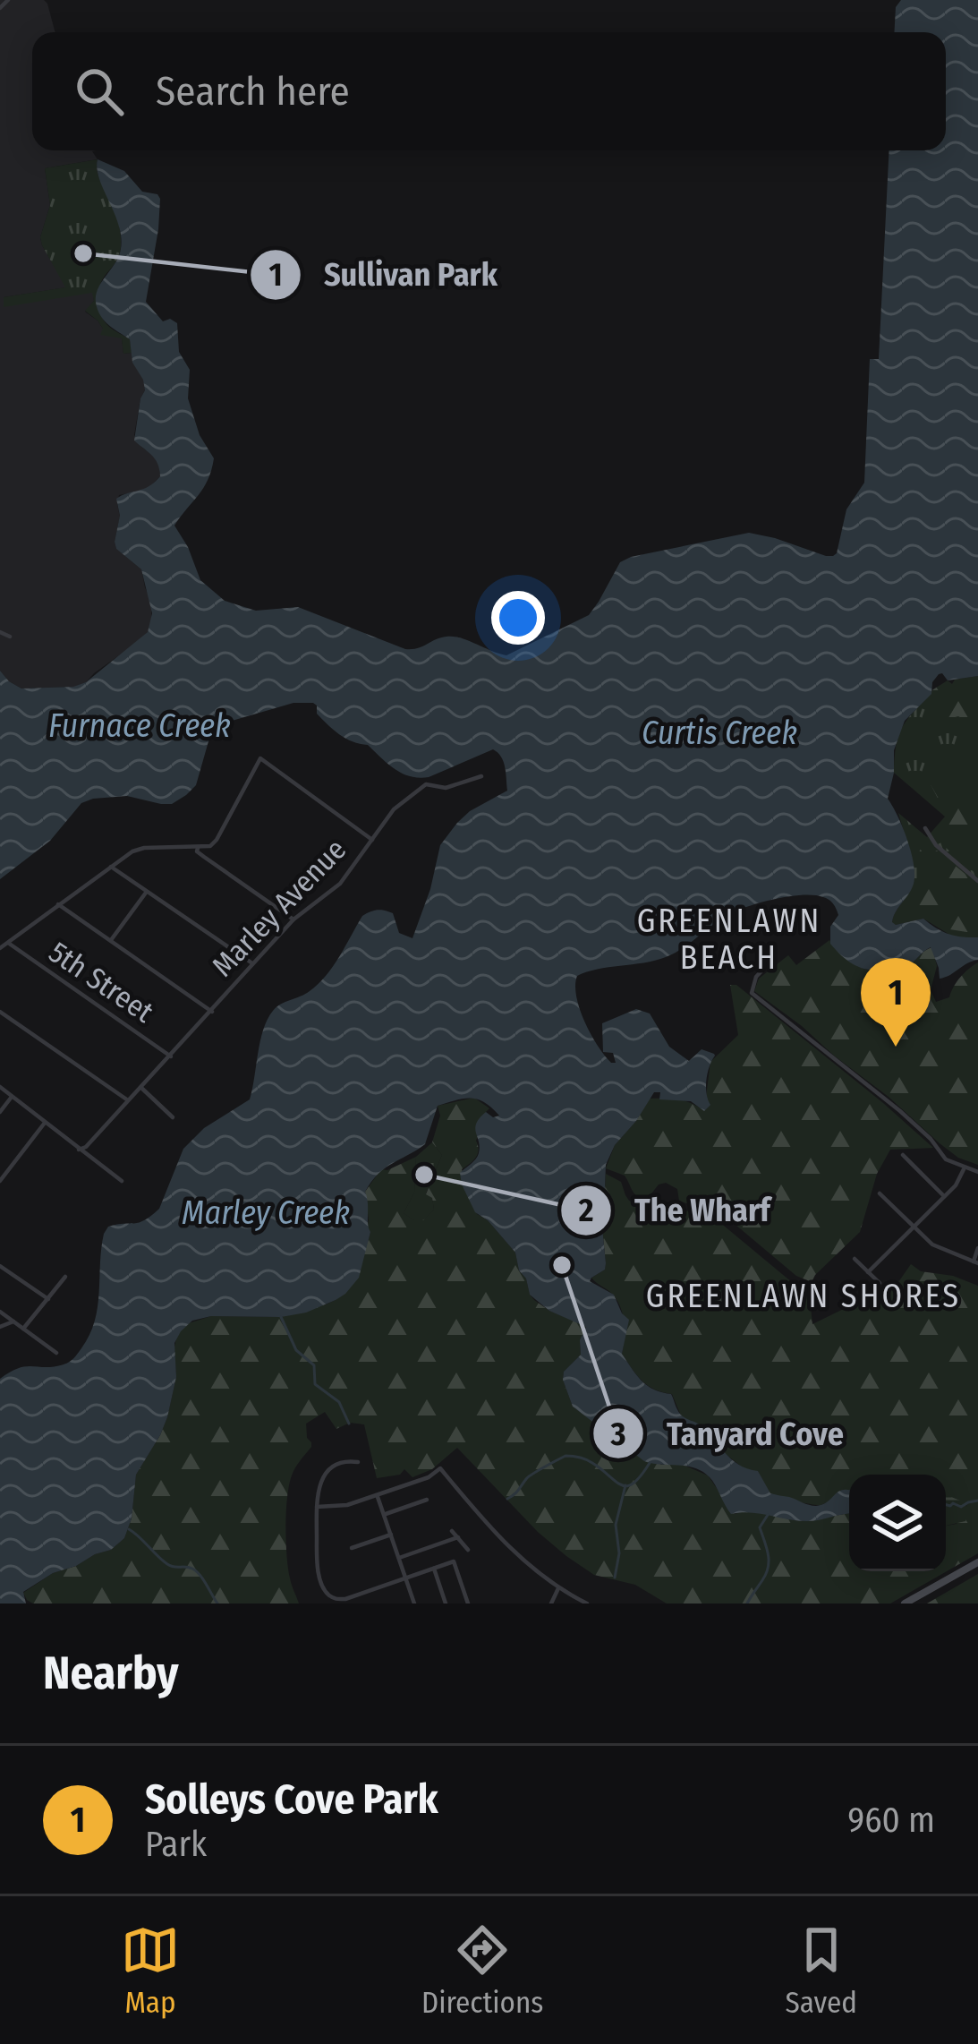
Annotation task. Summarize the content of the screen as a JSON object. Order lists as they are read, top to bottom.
{
  "streets": {
    "street": ["Marley Avenue", "5th Street"]
  },
  "crossings": [
    ["Marley Avenue", "5th Street"]
  ],
  "districts": ["GREENLAWN BEACH", "GREENLAWN SHORES"],
  "water": ["Furnace Creek", "Curtis Creek", "Marley Creek"],
  "places": ["Sullivan Park", "The Wharf", "Tanyard Cove"],
  "page": {
    "search": "Search here",
    "pins": "1",
    "heading": "Nearby",
    "list": [
      {
        "mark": "1",
        "name": "Solleys Cove Park",
        "note": "Park",
        "value": "960 m"
      }
    ],
    "nav": ["Map", "Directions", "Saved"]
  }
}
